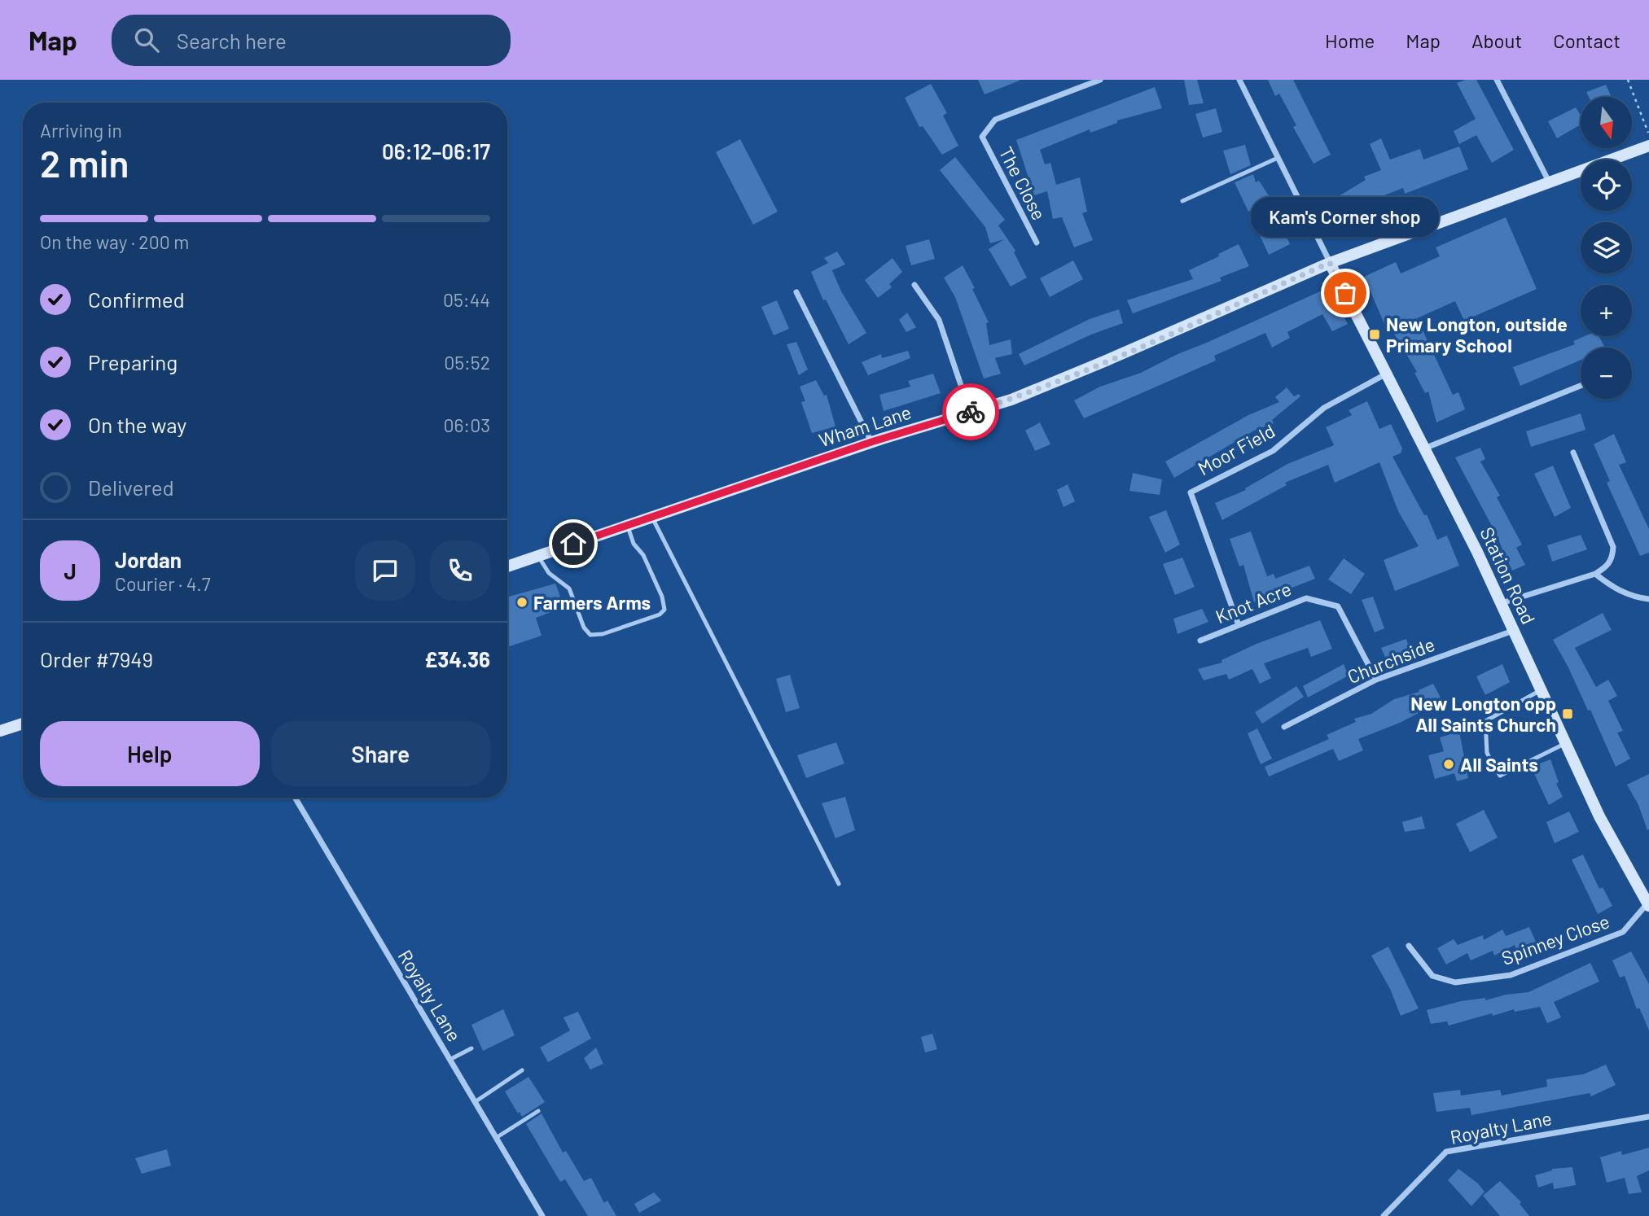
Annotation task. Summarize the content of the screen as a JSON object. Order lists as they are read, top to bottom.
{
  "streets": {
    "street": [
      "The Close",
      "Wham Lane",
      "Moor Field",
      "Station Road",
      "Knot Acre",
      "Churchside",
      "Spinney Close",
      "Royalty Lane"
    ]
  },
  "crossings": [
    ["Wham Lane", "Station Road"],
    ["Moor Field", "Station Road"],
    ["Moor Field", "Knot Acre"],
    ["Station Road", "Churchside"],
    ["Station Road", "Spinney Close"],
    ["Knot Acre", "Churchside"]
  ],
  "places": {
    "other": ["Kam's Corner shop", "Farmers Arms", "All Saints"],
    "transit": ["New Longton, outside Primary School", "New Longton opp All Saints Church"]
  },
  "north": "bottom",
  "page": {
    "header": "Map",
    "search": "Search here",
    "nav": [
      "Home",
      "Map",
      "About",
      "Contact"
    ],
    "map_buttons": ["+", "−"],
    "heading": ["2 min", "Arriving in", "06:12–06:17"],
    "panel": [
      "Jordan",
      "Courier · 4.7",
      "Order #7949",
      "£34.36"
    ],
    "bubble": "Kam's Corner shop",
    "bar": "On the way · 200 m",
    "list": [
      ["Confirmed", "05:44"],
      ["Preparing", "05:52"],
      ["On the way", "06:03"],
      "Delivered"
    ],
    "round": "J",
    "buttons": ["Help", "Share"]
  }
}
